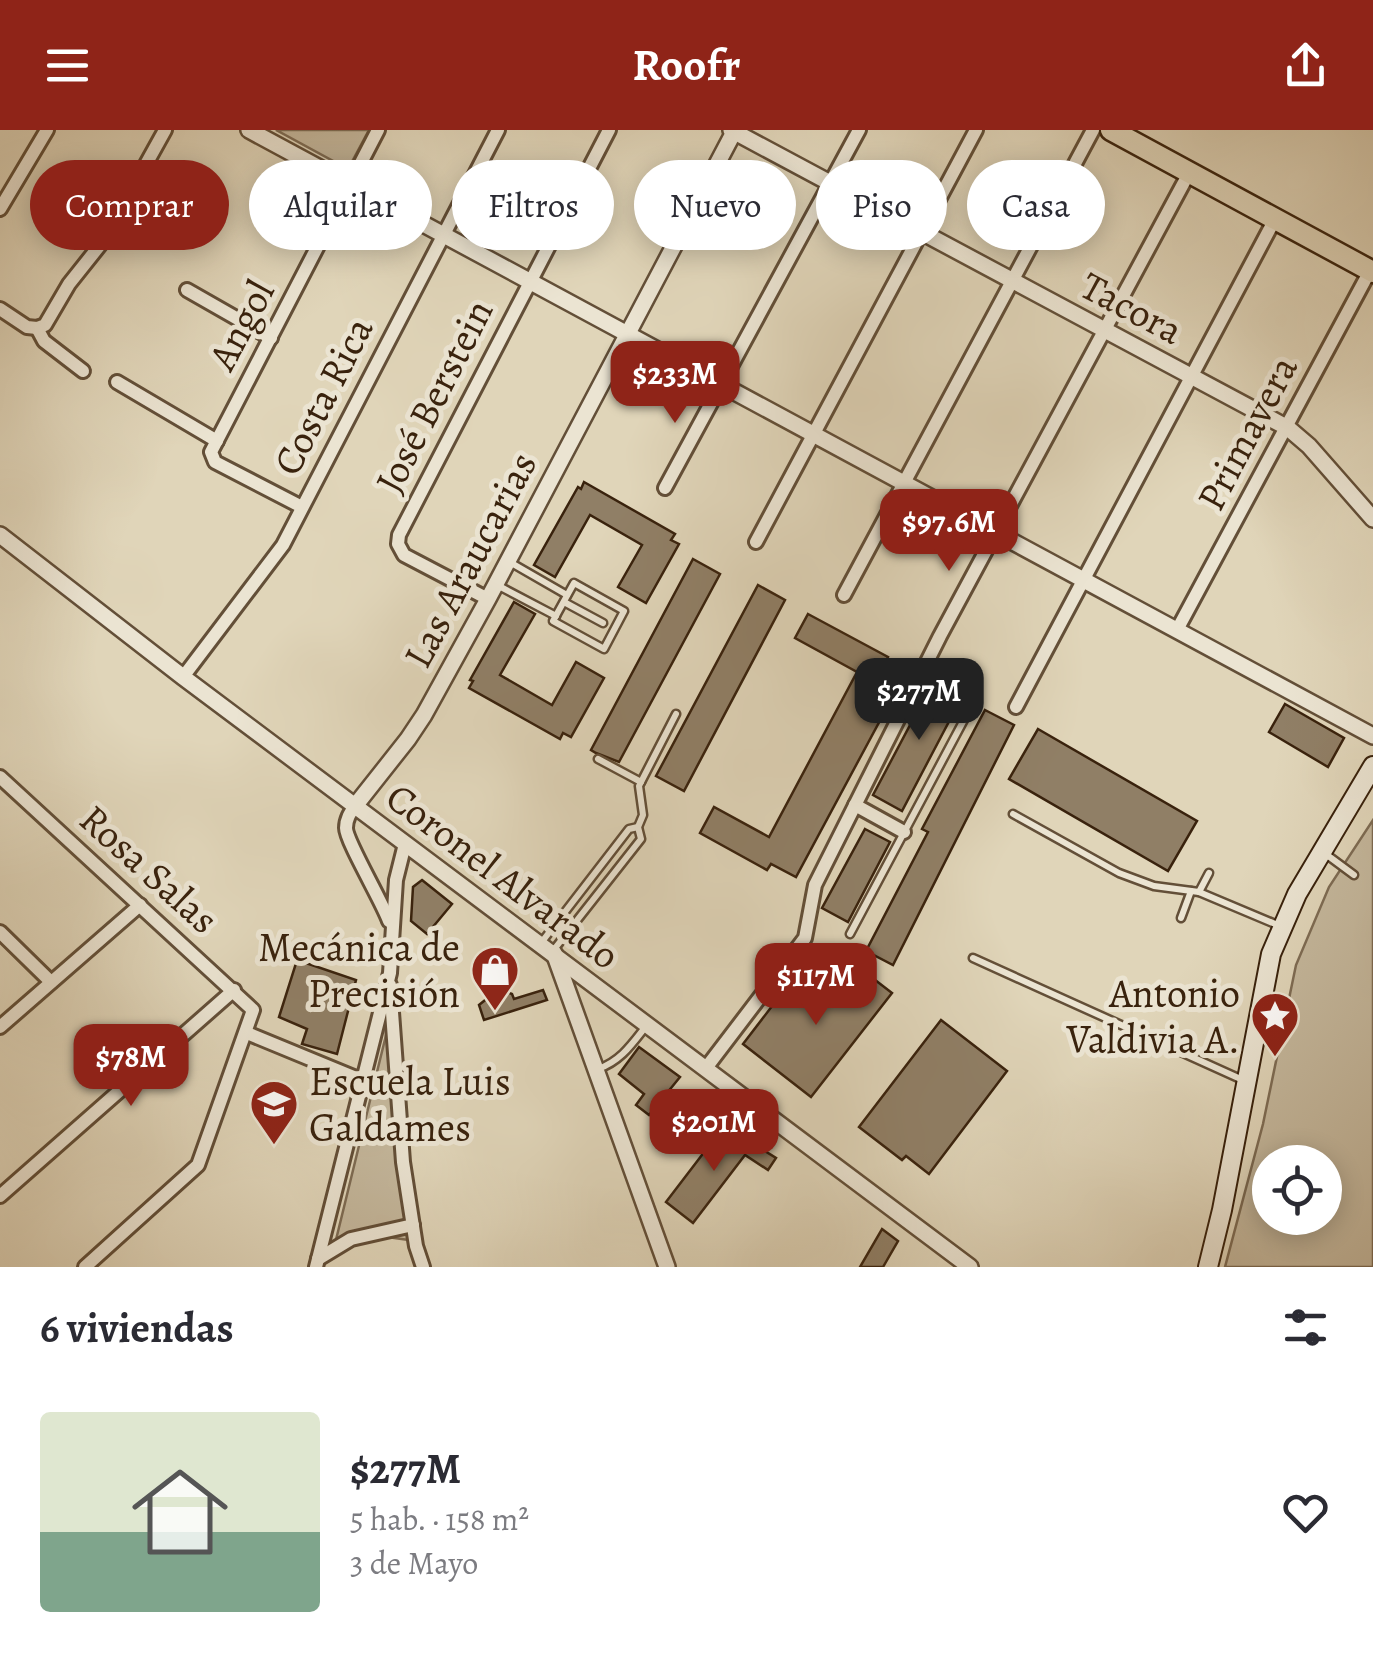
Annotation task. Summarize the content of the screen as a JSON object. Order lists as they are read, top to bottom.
{
  "streets": {
    "street": [
      "Tacora",
      "Angol",
      "Costa Rica",
      "José Berstein",
      "Primavera",
      "Las Araucarias",
      "Rosa Salas",
      "Coronel Alvarado"
    ]
  },
  "crossings": [
    ["Tacora", "Primavera"],
    ["Tacora", "Las Araucarias"],
    ["Costa Rica", "Coronel Alvarado"],
    ["José Berstein", "Las Araucarias"],
    ["Las Araucarias", "Coronel Alvarado"]
  ],
  "places": {
    "shop": ["Mecánica de Precisión"],
    "place": ["Antonio Valdivia A."],
    "school or university": ["Escuela Luis Galdames"]
  },
  "page": {
    "header": "Roofr",
    "chip": [
      "Comprar",
      "Alquilar",
      "Filtros",
      "Nuevo",
      "Piso",
      "Casa"
    ],
    "price": [
      "$233M",
      "$97.6M",
      "$277M",
      "$117M",
      "$78M",
      "$201M"
    ],
    "heading": "6 viviendas",
    "list": [
      {
        "name": "$277M",
        "note": "5 hab. · 158 m² · 3 de Mayo"
      }
    ]
  }
}
